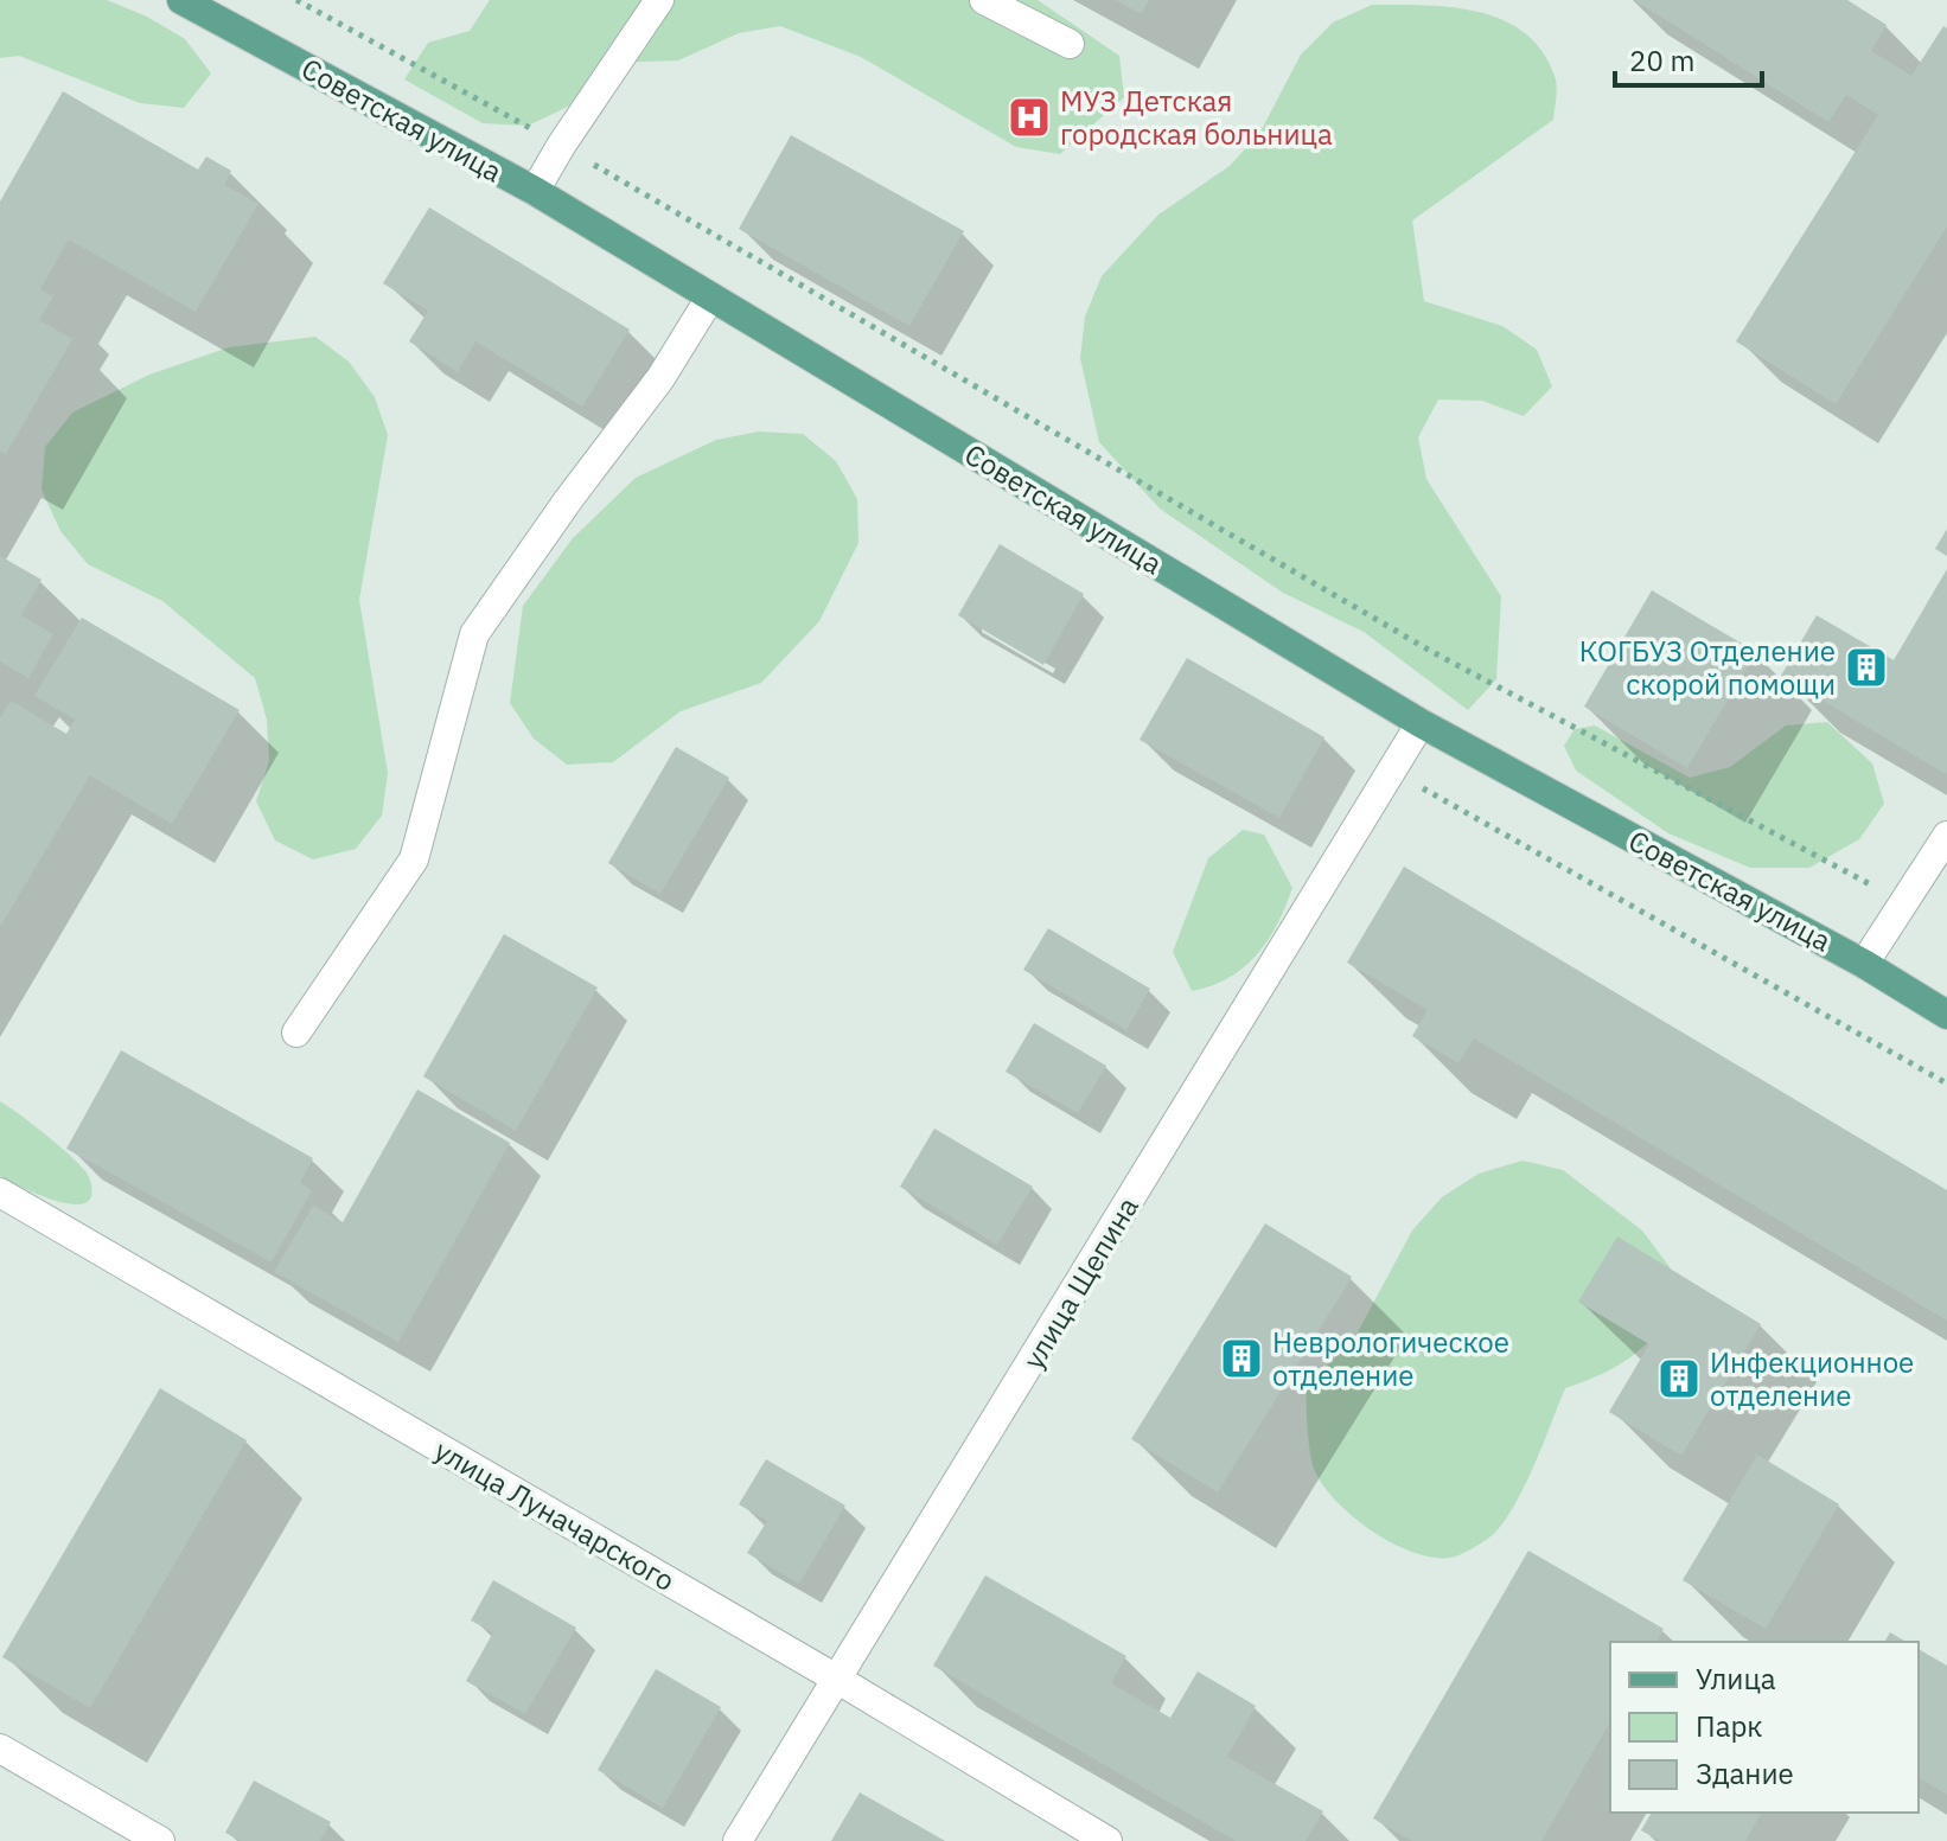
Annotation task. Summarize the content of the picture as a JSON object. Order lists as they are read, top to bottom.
{
  "streets": {
    "main road": ["Советская улица"],
    "street": ["улица Щепина", "улица Луначарского"]
  },
  "crossings": [
    ["Советская улица", "улица Щепина"],
    ["улица Щепина", "улица Луначарского"]
  ],
  "places": {
    "hospital": ["МУЗ Детская городская больница"],
    "building": ["КОГБУЗ Отделение скорой помощи", "Неврологическое отделение", "Инфекционное отделение"]
  },
  "legend": ["Улица", "Парк", "Здание"],
  "scale_bar": "20 m"
}
